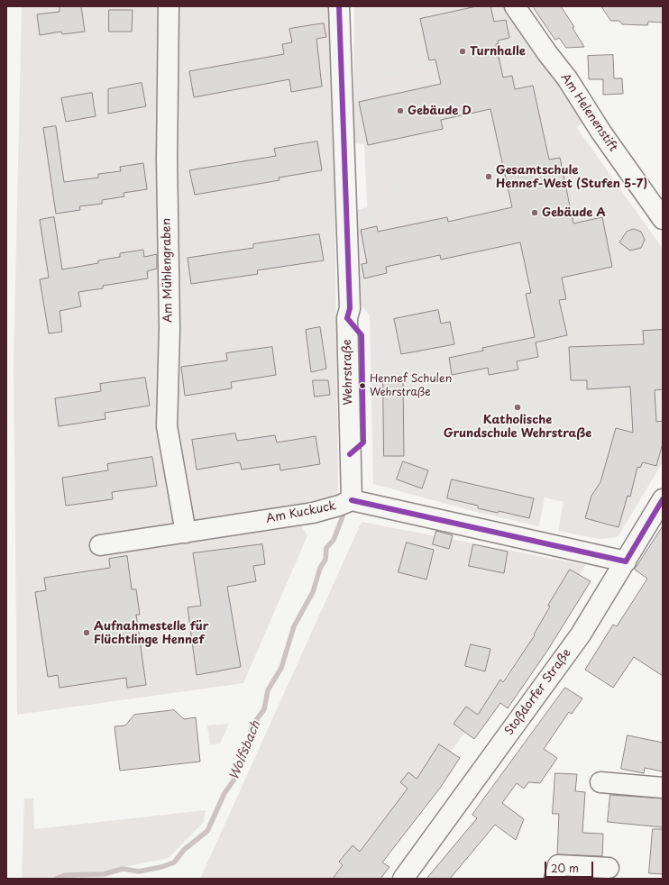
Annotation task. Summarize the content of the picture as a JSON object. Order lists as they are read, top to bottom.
{
  "streets": {
    "street": [
      "Am Helenenstift",
      "Am Mühlengraben",
      "Wehrstraße",
      "Am Kuckuck",
      "Stoßdorfer Straße"
    ]
  },
  "crossings": [
    ["Am Mühlengraben", "Am Kuckuck"],
    ["Wehrstraße", "Am Kuckuck"],
    ["Am Kuckuck", "Stoßdorfer Straße"]
  ],
  "water": ["Wolfsbach"],
  "places": [
    "Turnhalle",
    "Gebäude D",
    "Gesamtschule Hennef-West (Stufen 5-7)",
    "Gebäude A",
    "Hennef Schulen Wehrstraße",
    "Katholische Grundschule Wehrstraße",
    "Aufnahmestelle für Flüchtlinge Hennef"
  ],
  "scale_bar": "20 m"
}
